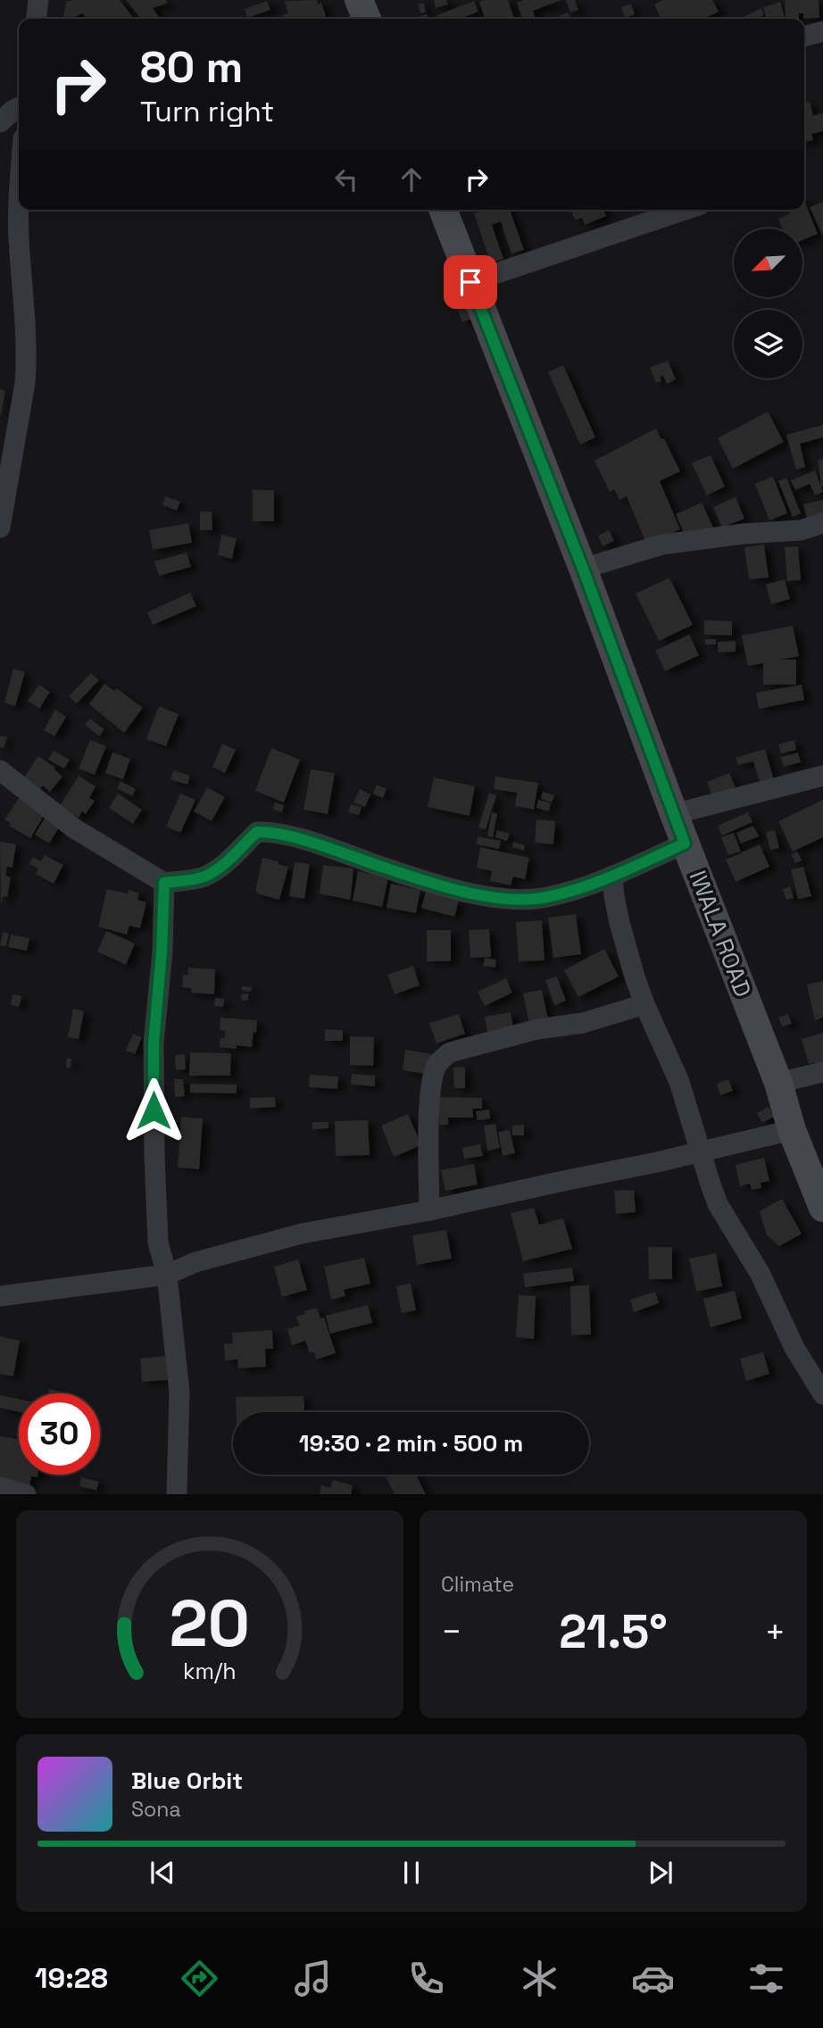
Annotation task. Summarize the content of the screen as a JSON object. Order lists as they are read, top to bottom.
{
  "streets": {
    "street": ["IWALA ROAD"]
  },
  "north": "bottom left",
  "page": {
    "turn": ["80 m", "Turn right"],
    "limit": "30",
    "trip": "19:30 · 2 min · 500 m",
    "tile": "Climate",
    "heat": ["−", "21.5°", "+"],
    "song": ["Blue Orbit", "Sona"],
    "tabs": "19:28",
    "gauge": ["20", "km/h"]
  }
}
